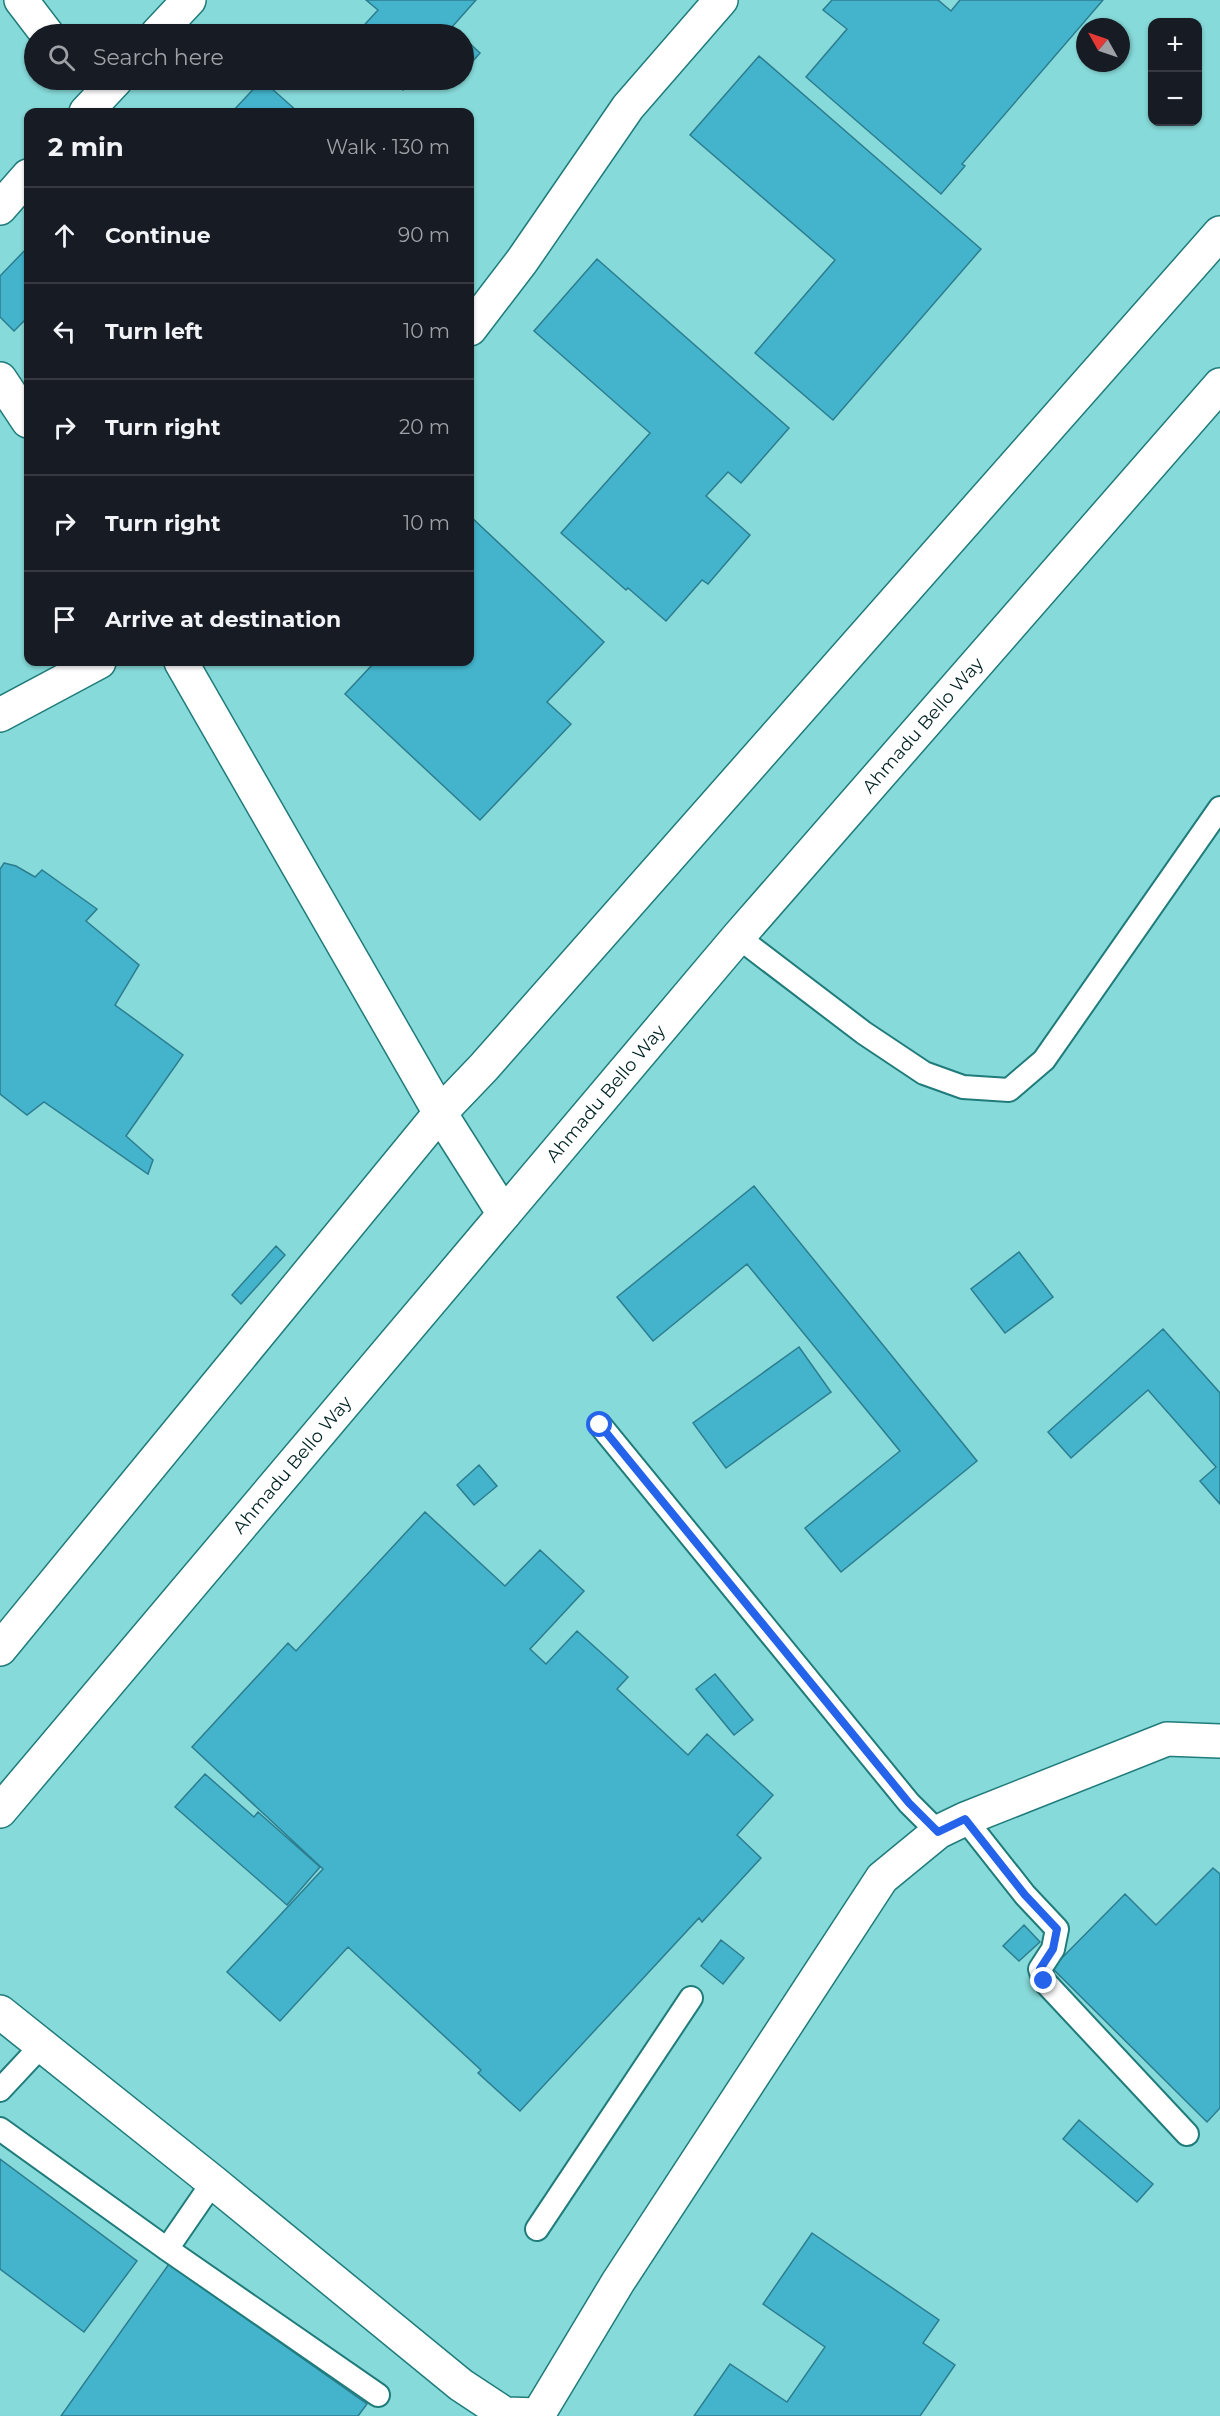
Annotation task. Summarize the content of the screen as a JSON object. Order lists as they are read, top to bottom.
{
  "streets": {
    "main road": ["Ahmadu Bello Way"]
  },
  "north": "top left",
  "page": {
    "map_buttons": ["+", "−"],
    "search": "Search here",
    "heading": ["2 min", "Walk · 130 m"],
    "list": [
      ["Continue", "90 m"],
      ["Turn left", "10 m"],
      ["Turn right", "20 m"],
      ["Turn right", "10 m"],
      "Arrive at destination"
    ]
  }
}
